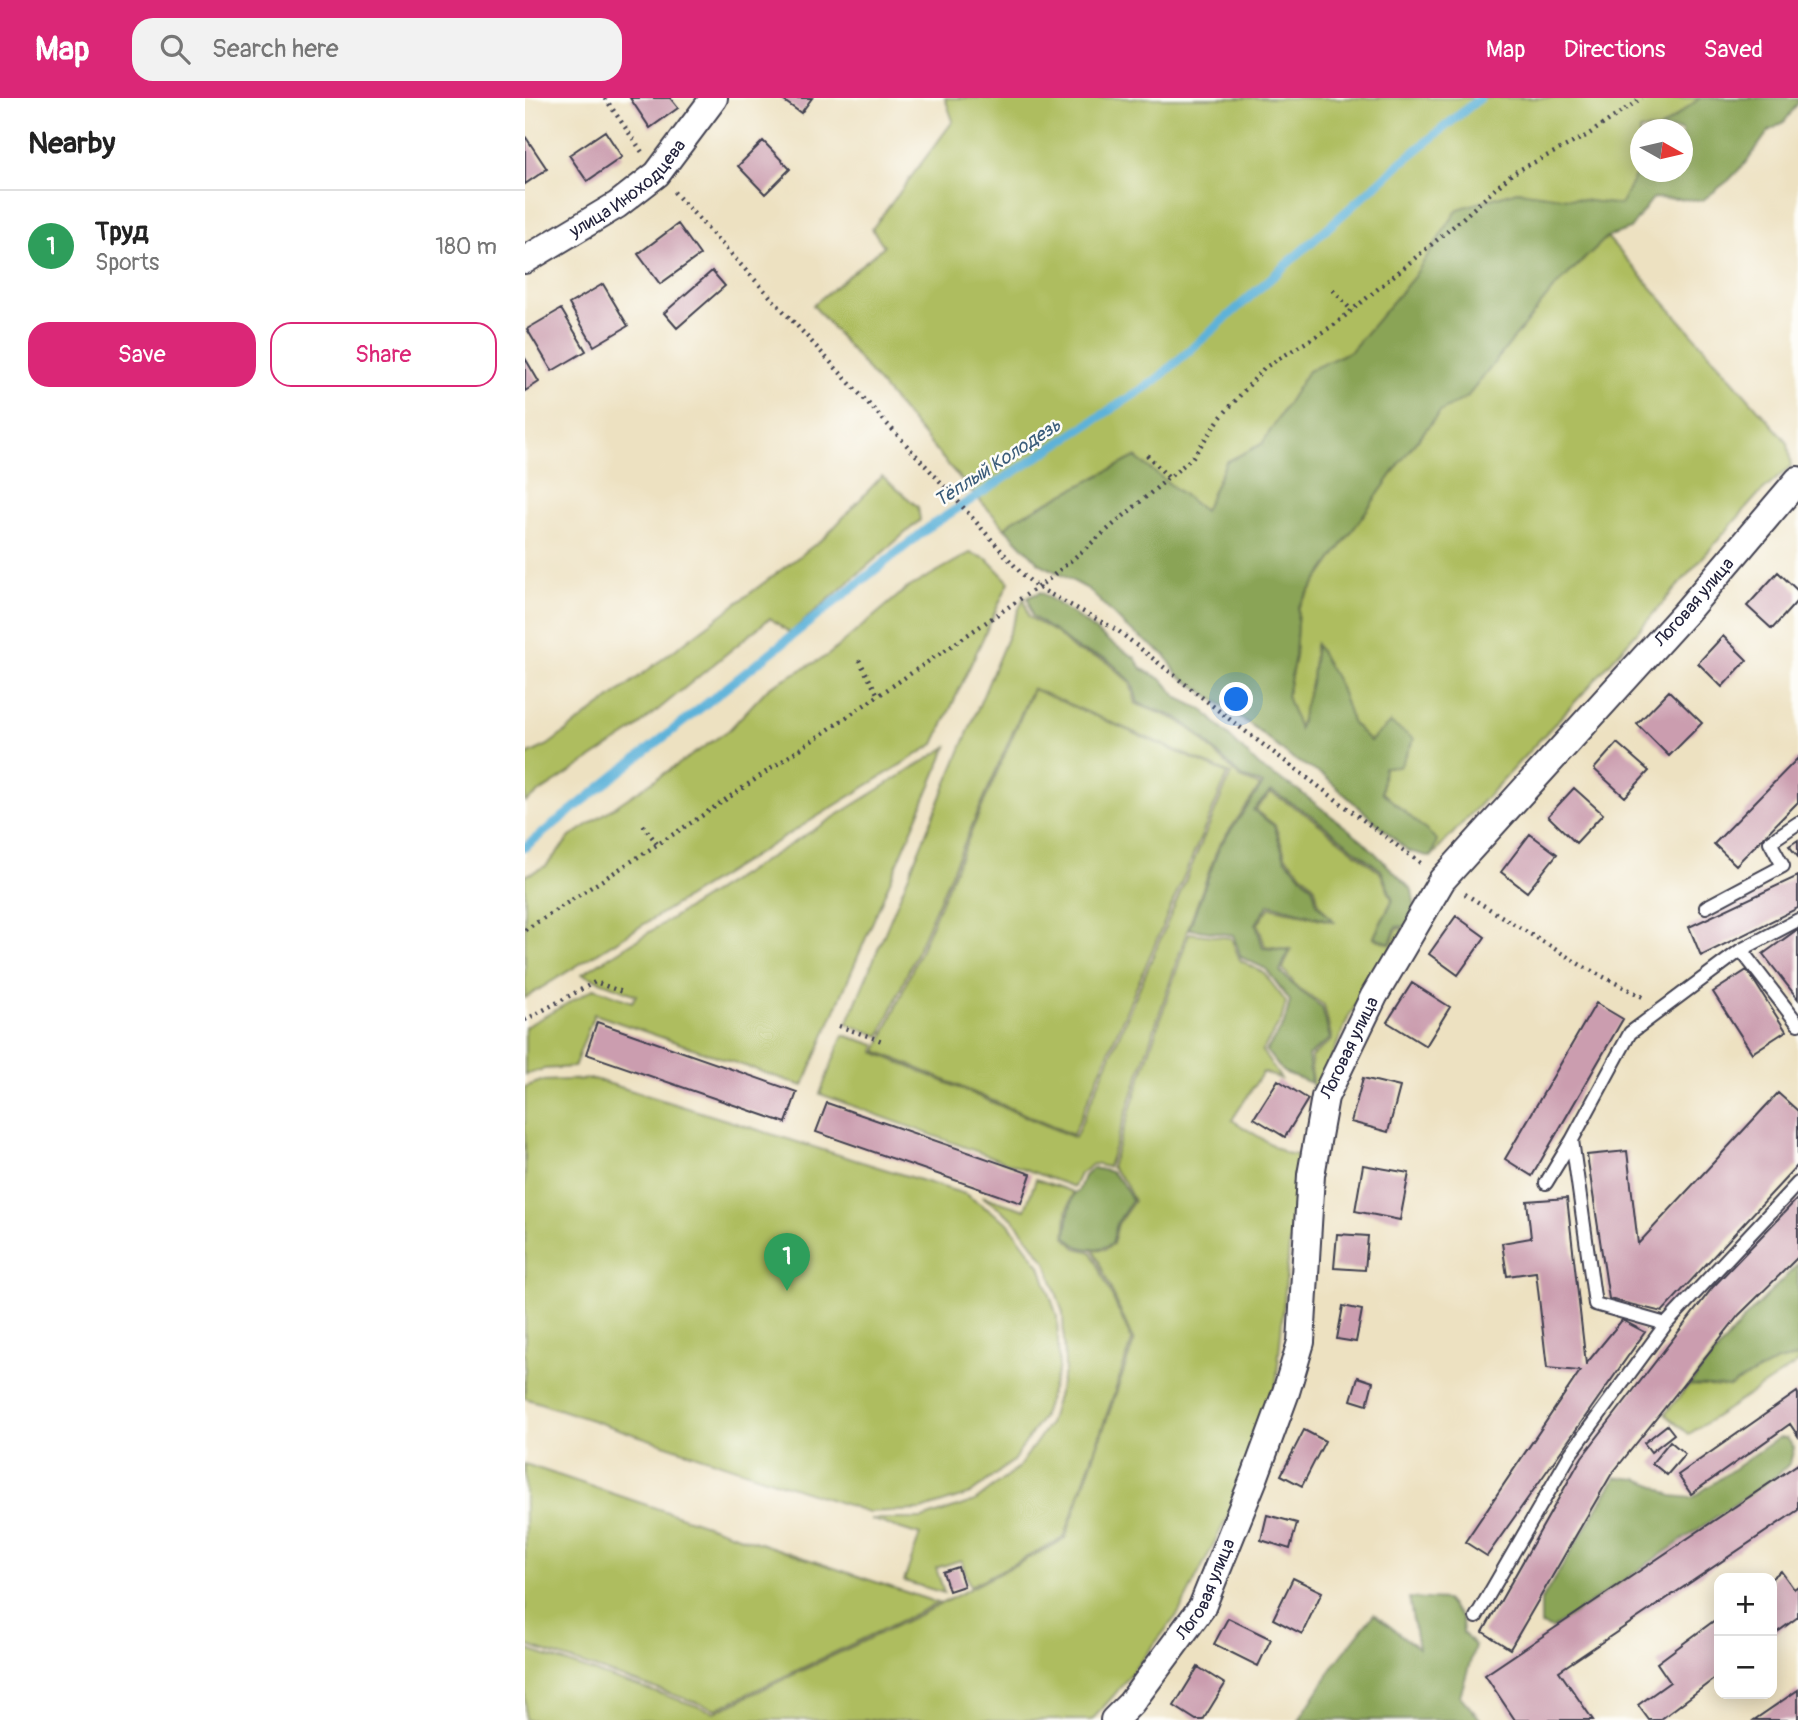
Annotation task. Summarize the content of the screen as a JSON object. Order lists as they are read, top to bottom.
{
  "streets": {
    "street": ["улица Иноходцева", "Логовая улица"]
  },
  "water": ["Тёплый Колодезь"],
  "north": "right",
  "page": {
    "header": "Map",
    "search": "Search here",
    "nav": ["Map", "Directions", "Saved"],
    "heading": "Nearby",
    "list": [
      {
        "mark": "1",
        "name": "Труд",
        "note": "Sports",
        "value": "180 m"
      }
    ],
    "buttons": ["Save", "Share"],
    "pins": "1",
    "map_buttons": ["+", "−"]
  }
}
